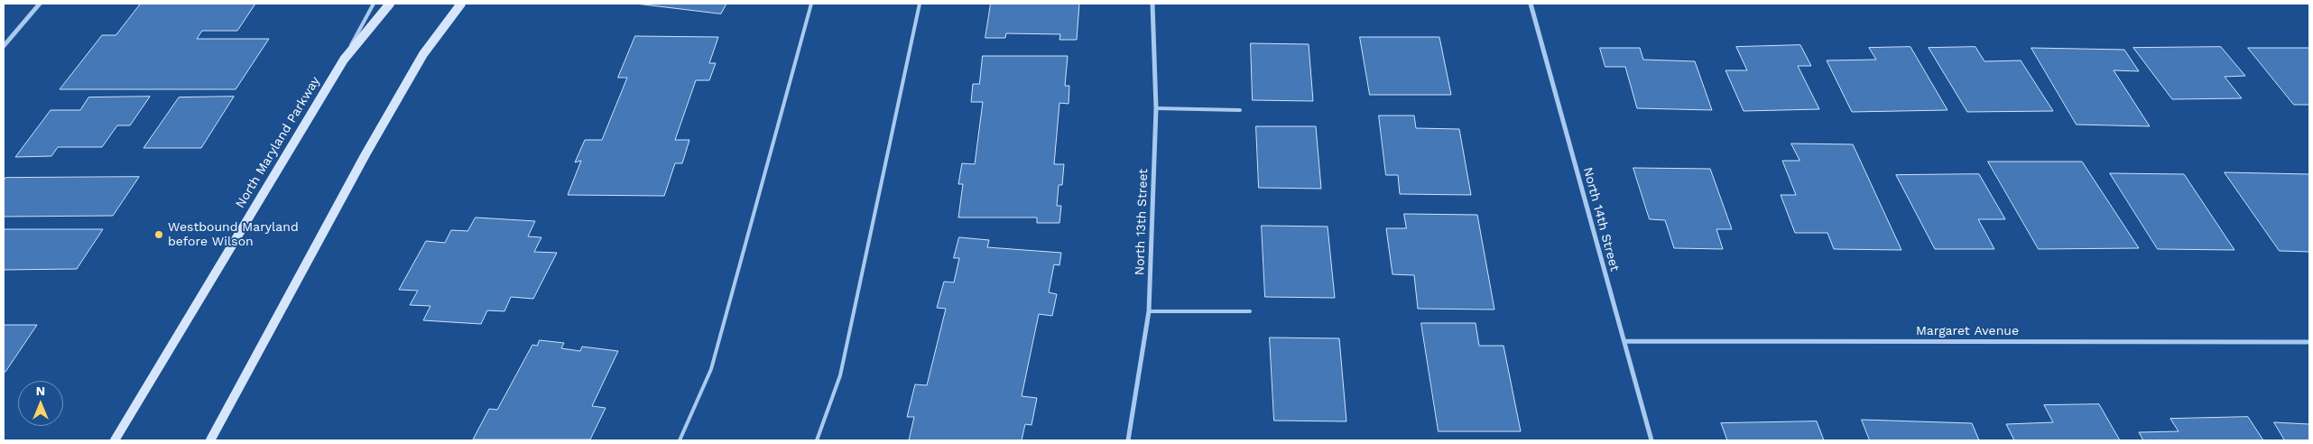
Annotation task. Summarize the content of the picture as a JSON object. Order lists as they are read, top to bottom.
{
  "streets": {
    "main road": ["North Maryland Parkway"],
    "street": ["North 14th Street", "North 13th Street", "Margaret Avenue"]
  },
  "crossings": [
    ["North 14th Street", "Margaret Avenue"]
  ],
  "places": ["Westbound Maryland before Wilson"],
  "north": "top"
}
